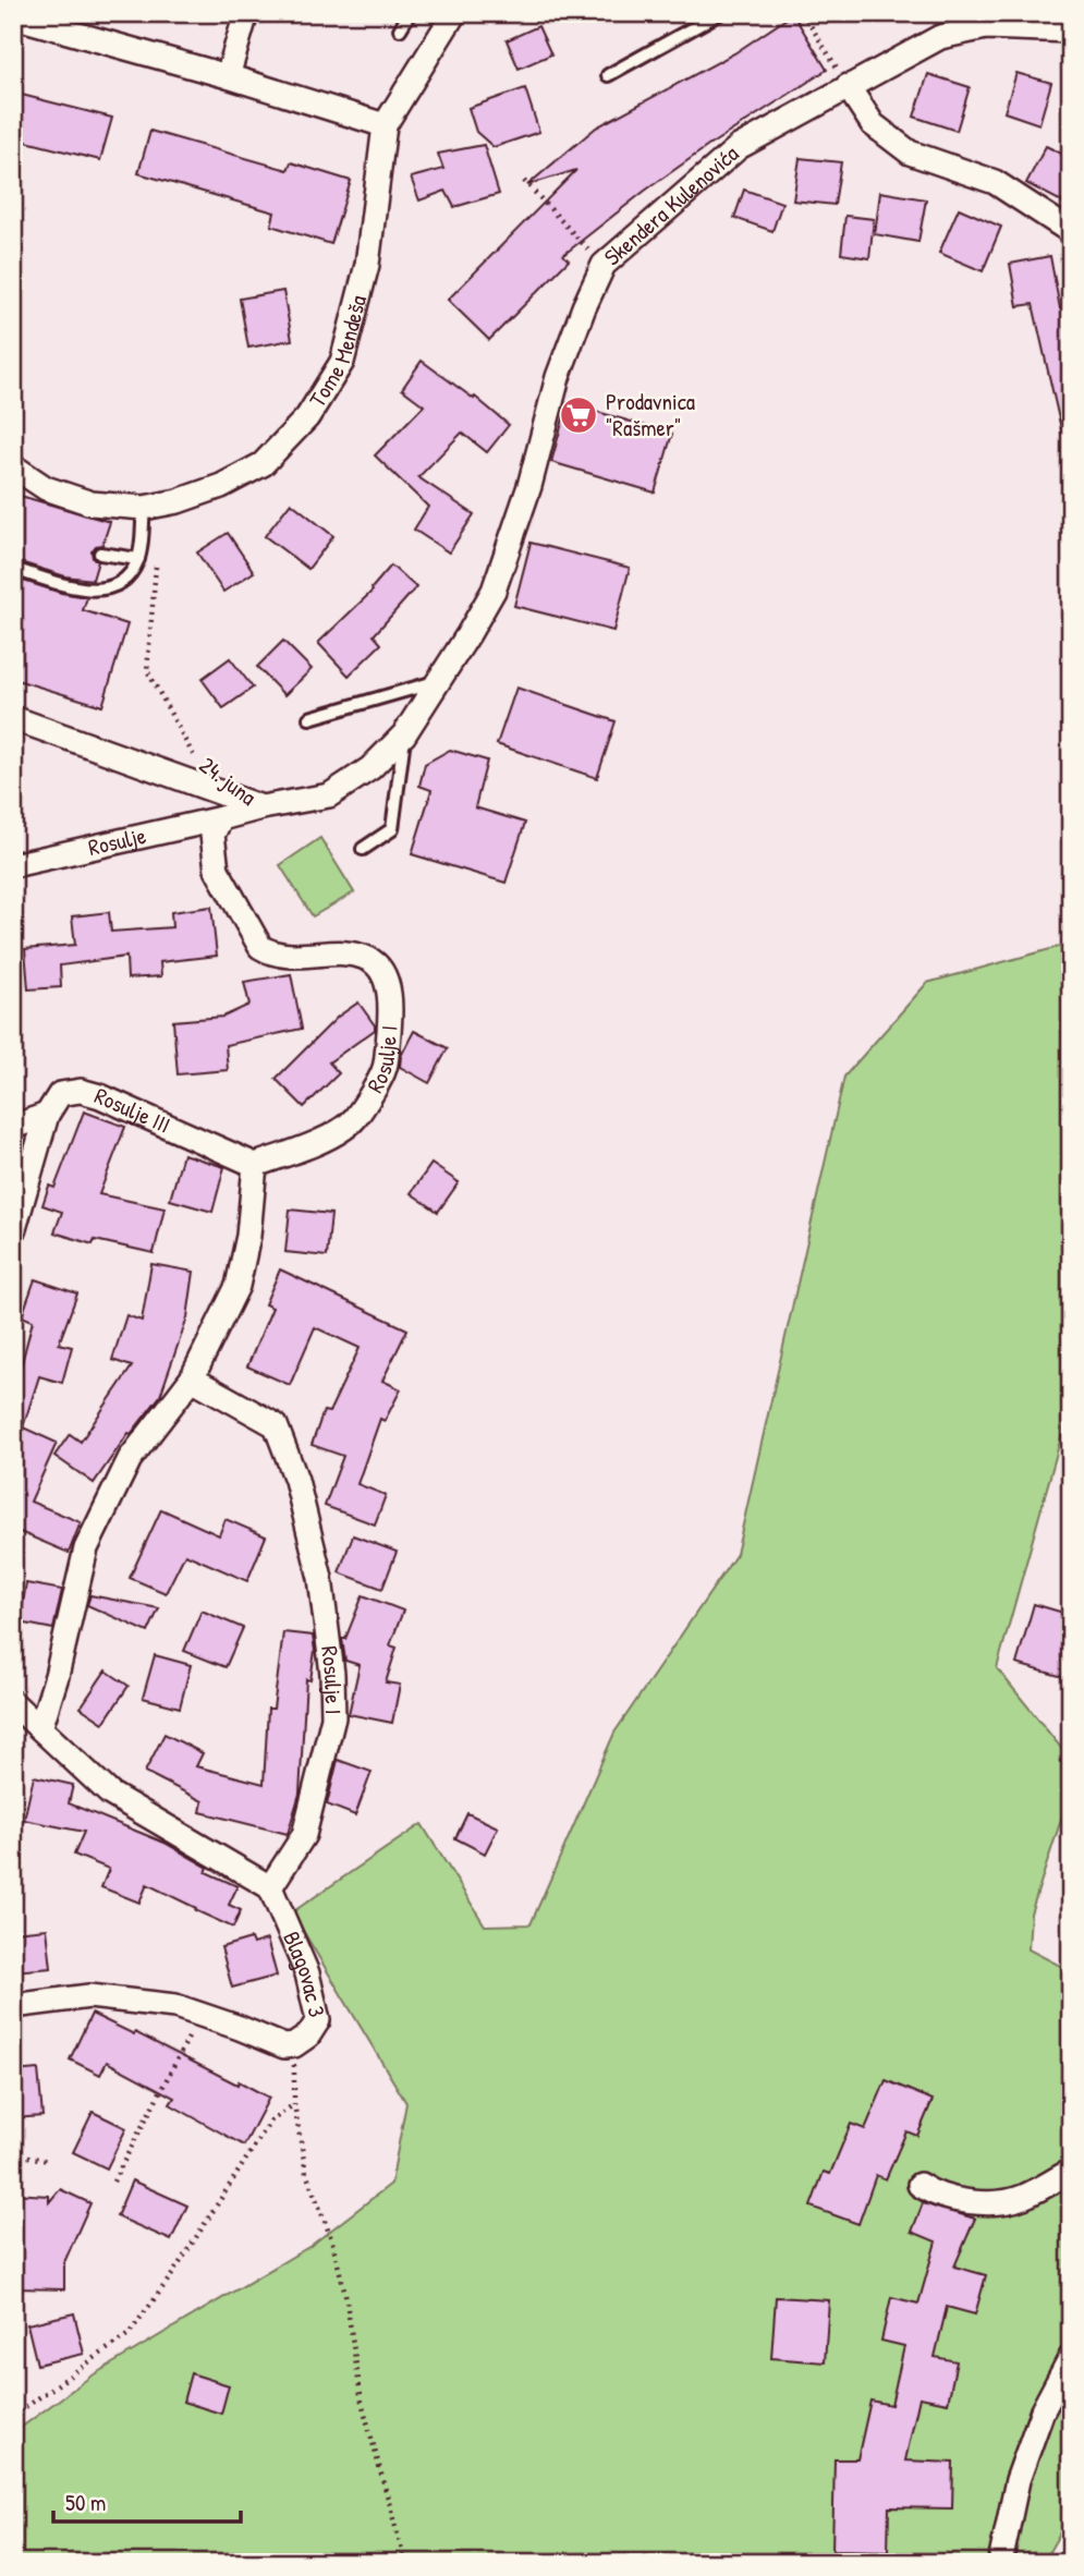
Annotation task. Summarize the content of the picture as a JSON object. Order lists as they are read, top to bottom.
{
  "streets": {
    "street": [
      "Skendera Kulenovića",
      "Tome Mendeša",
      "24. juna",
      "Rosulje",
      "Rosulje I",
      "Rosulje III",
      "Blagovac 3"
    ]
  },
  "crossings": [
    ["Skendera Kulenovića", "24. juna"],
    ["Rosulje", "Rosulje I"],
    ["Rosulje I", "Rosulje III"],
    ["Rosulje I", "Blagovac 3"]
  ],
  "places": {
    "supermarket": ["Prodavnica \"Rašmer\""]
  },
  "scale_bar": "50 m"
}
